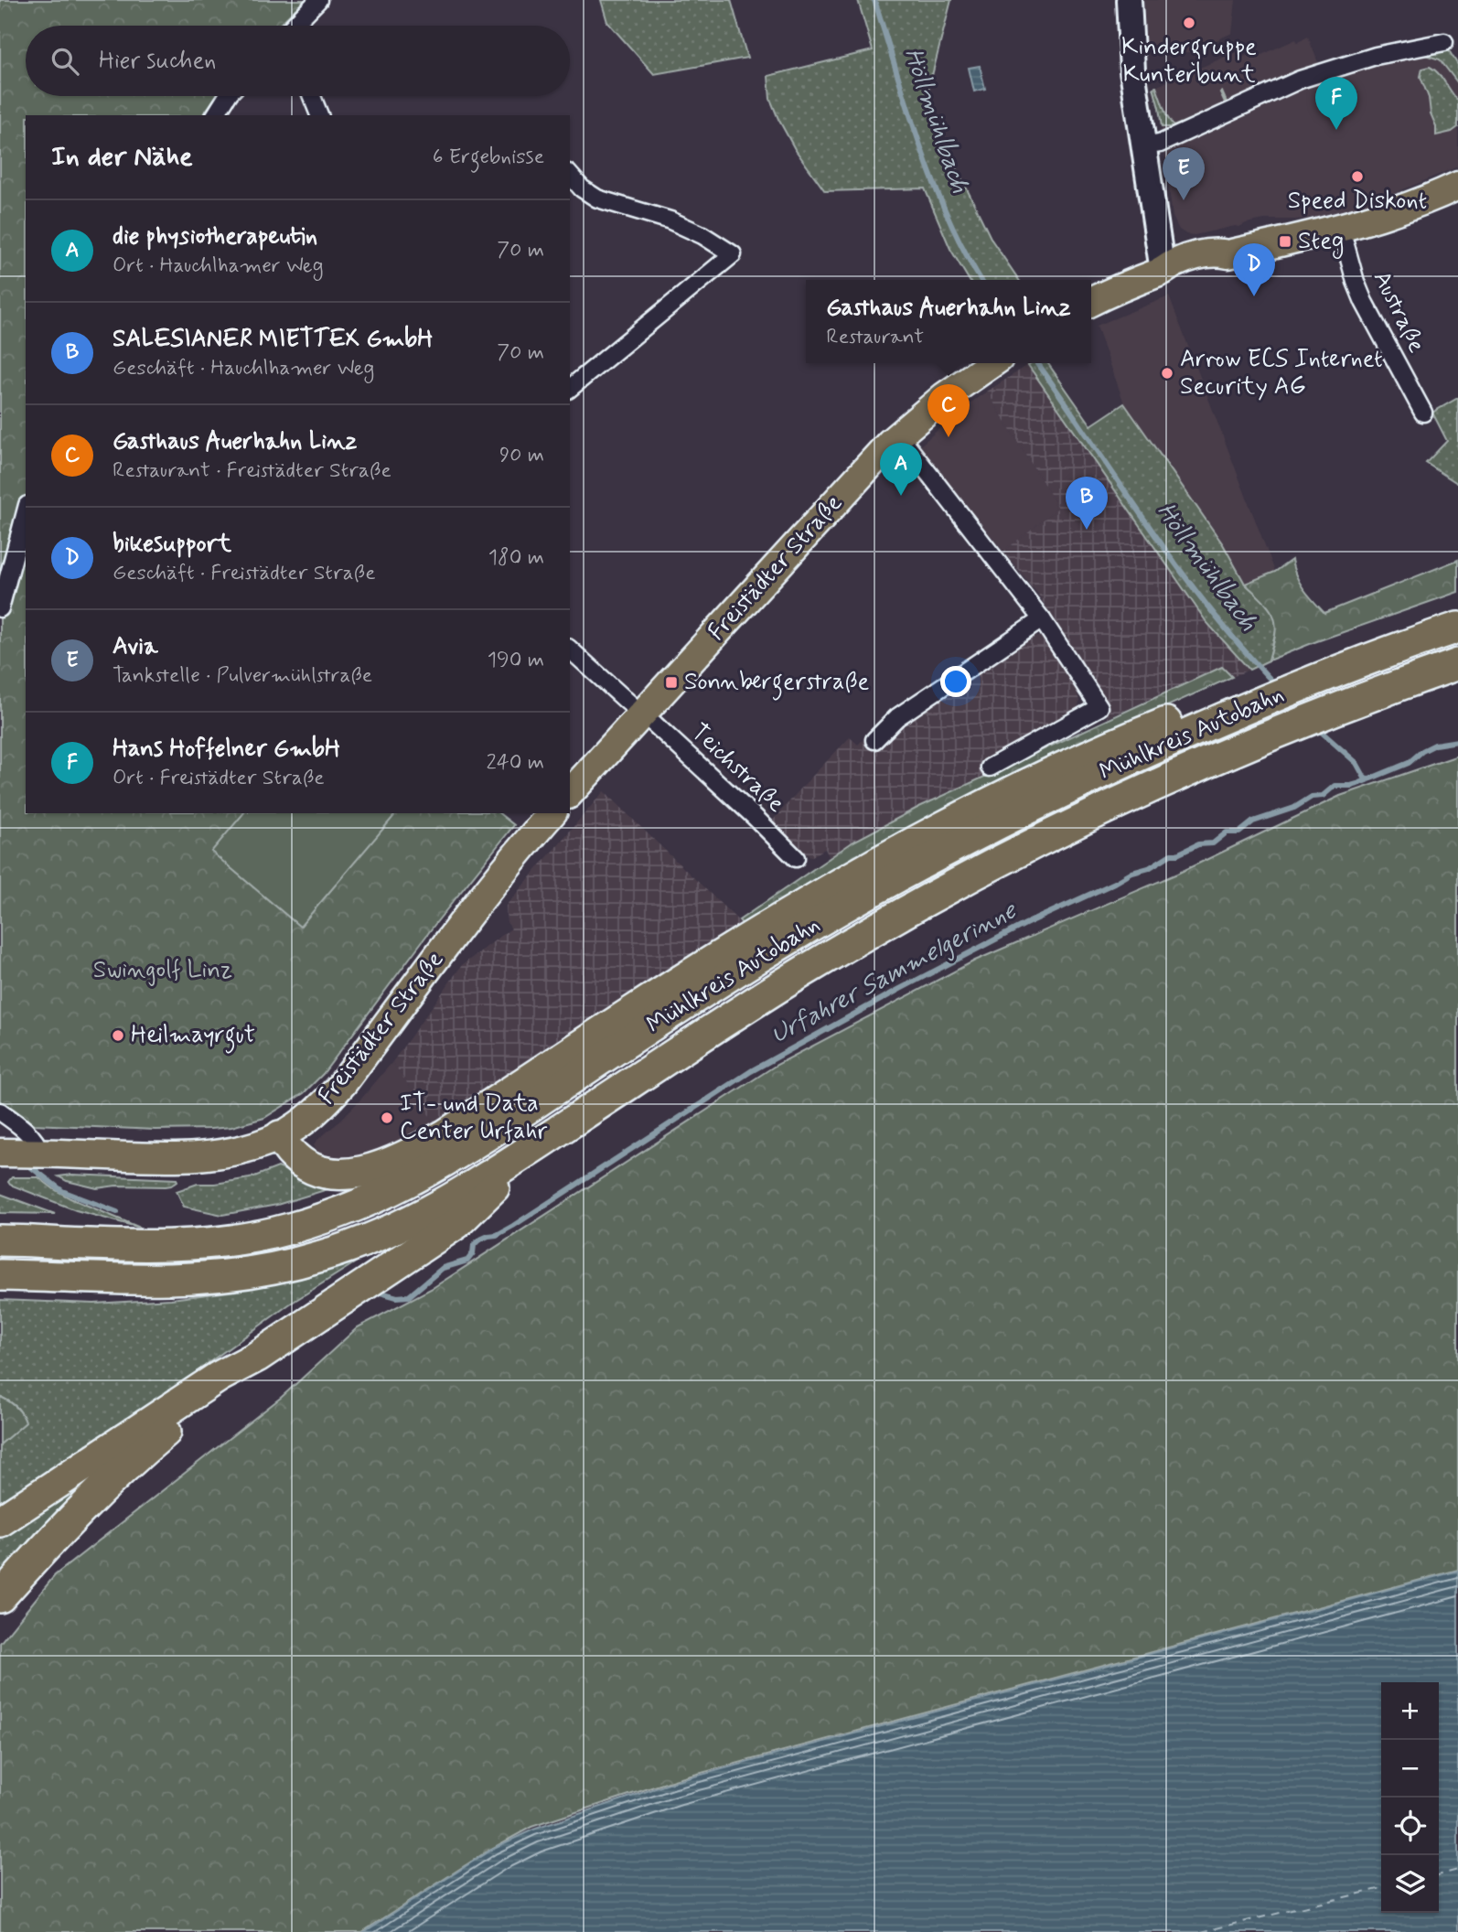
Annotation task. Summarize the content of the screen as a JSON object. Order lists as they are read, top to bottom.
{
  "streets": {
    "highway": ["Mühlkreis Autobahn"],
    "main road": ["Freistädter Straße"],
    "street": ["Austraße", "Teichstraße"]
  },
  "crossings": [
    ["Freistädter Straße", "Teichstraße"]
  ],
  "water": ["Höllmühlbach", "Urfahrer Sammelgerinne"],
  "parks": ["Swingolf Linz"],
  "places": {
    "other": [
      "Kindergruppe Kunterbunt",
      "Speed Diskont",
      "Arrow ECS Internet Security AG",
      "Heilmayrgut",
      "IT- und Data Center Urfahr"
    ],
    "transit": ["Steg", "Sonnbergerstraße"]
  },
  "page": {
    "search": "Hier suchen",
    "pins": [
      "F",
      "E",
      "D",
      "C",
      "A",
      "B"
    ],
    "heading": ["In der Nähe", "6 Ergebnisse"],
    "list": [
      {
        "mark": "A",
        "name": "die physiotherapeutin",
        "note": "Ort · Hauchlhamer Weg",
        "value": "70 m"
      },
      {
        "mark": "B",
        "name": "SALESIANER MIETTEX GmbH",
        "note": "Geschäft · Hauchlhamer Weg",
        "value": "70 m"
      },
      {
        "mark": "C",
        "name": "Gasthaus Auerhahn Linz",
        "note": "Restaurant · Freistädter Straße",
        "value": "90 m"
      },
      {
        "mark": "D",
        "name": "bikesupport",
        "note": "Geschäft · Freistädter Straße",
        "value": "180 m"
      },
      {
        "mark": "E",
        "name": "Avia",
        "note": "Tankstelle · Pulvermühlstraße",
        "value": "190 m"
      },
      {
        "mark": "F",
        "name": "Hans Hoffelner GmbH",
        "note": "Ort · Freistädter Straße",
        "value": "240 m"
      }
    ],
    "popup": ["Gasthaus Auerhahn Linz", "Restaurant"],
    "map_buttons": ["+", "−"]
  }
}
